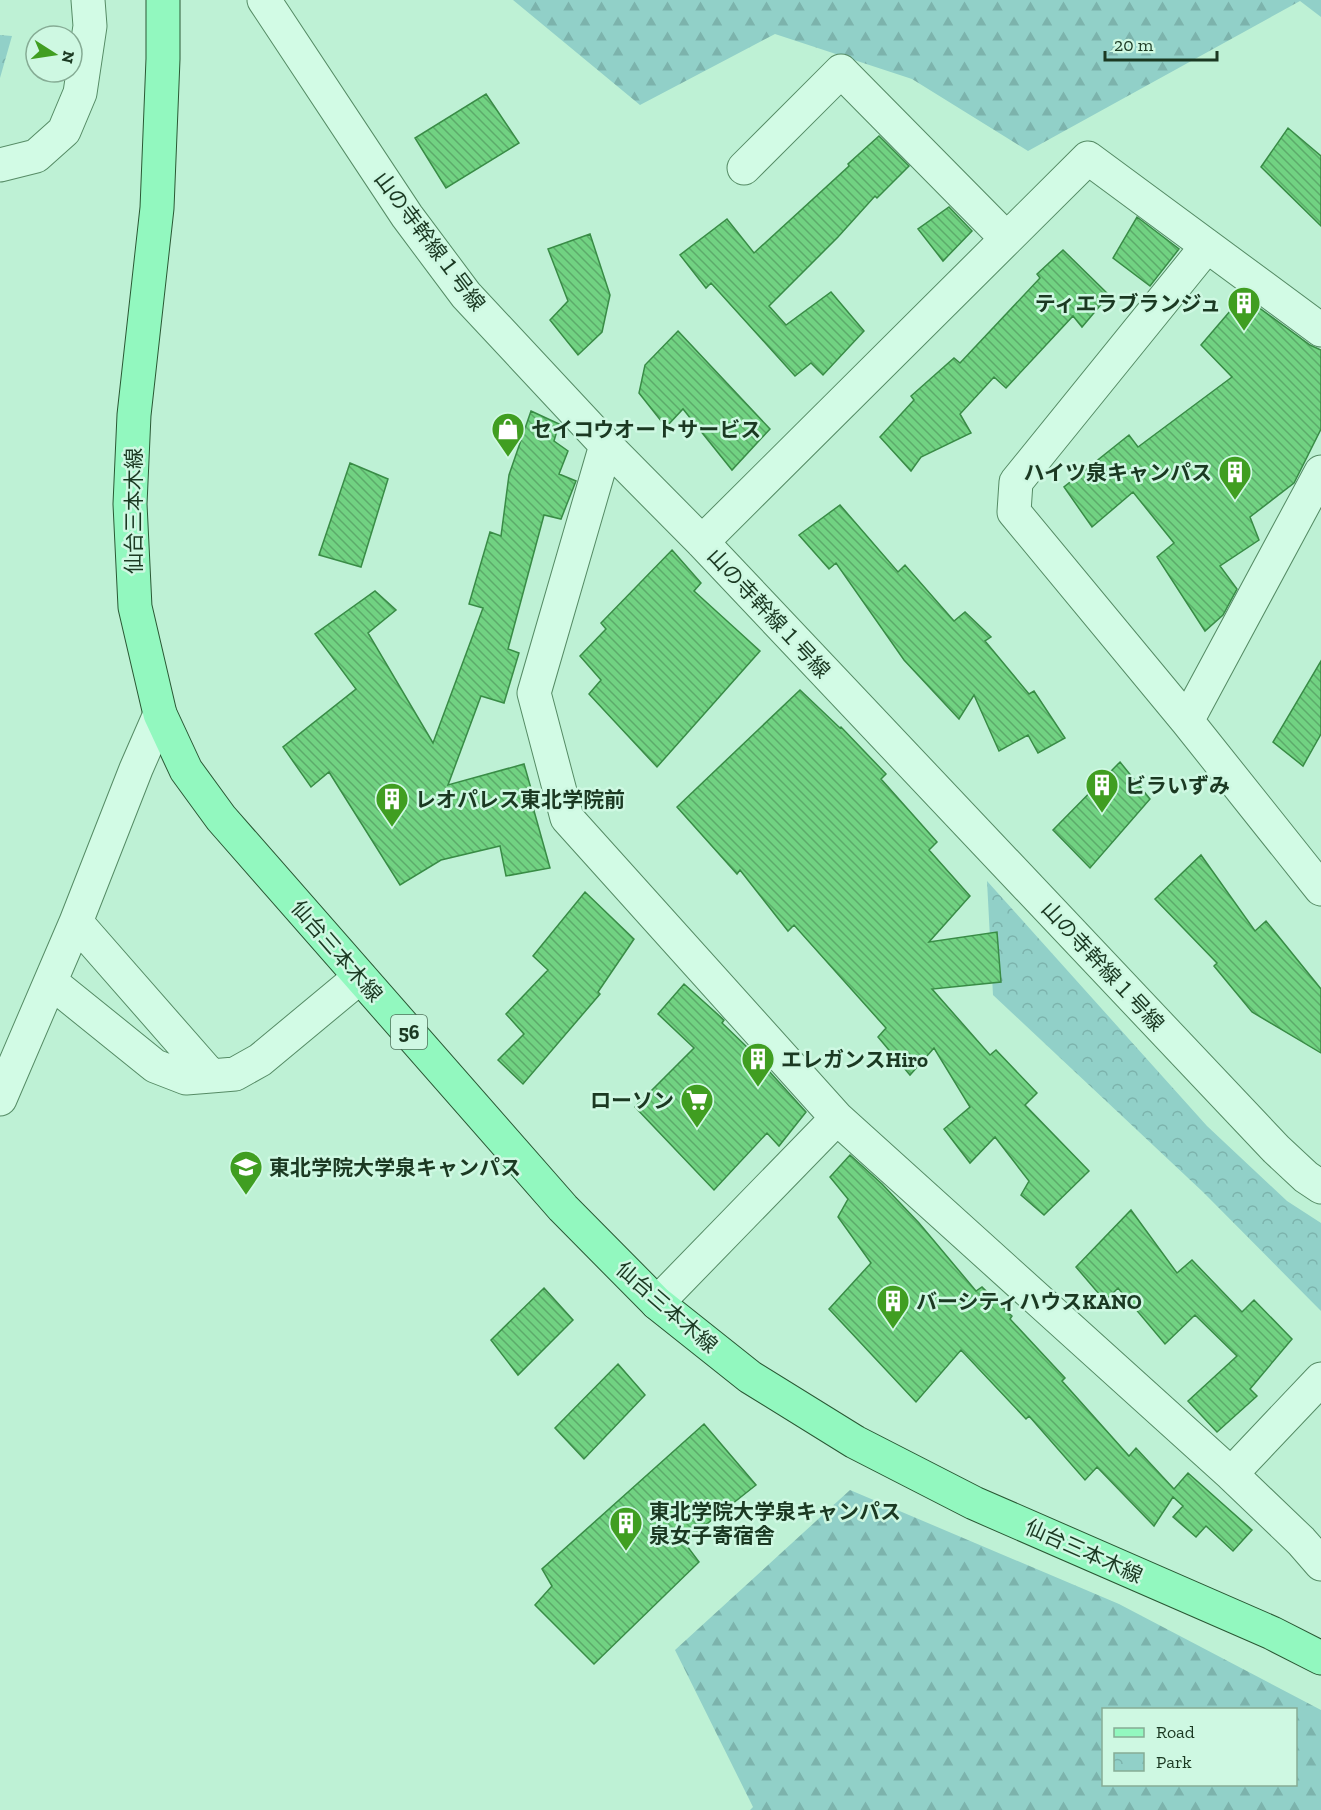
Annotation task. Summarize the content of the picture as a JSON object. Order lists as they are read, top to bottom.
{
  "streets": {
    "main road": ["仙台三本木線", "56"],
    "street": ["山の寺幹線１号線"]
  },
  "places": {
    "building": [
      "ティエラブランジュ",
      "ハイツ泉キャンパス",
      "ビラいずみ",
      "レオパレス東北学院前",
      "エレガンスHiro",
      "バーシティハウスKANO",
      "東北学院大学泉キャンパス 泉女子寄宿舎"
    ],
    "shop": ["セイコウオートサービス"],
    "supermarket": ["ローソン"],
    "school or university": ["東北学院大学泉キャンパス"]
  },
  "legend": ["Road", "Park"],
  "scale_bar": "20 m",
  "north": "right"
}
